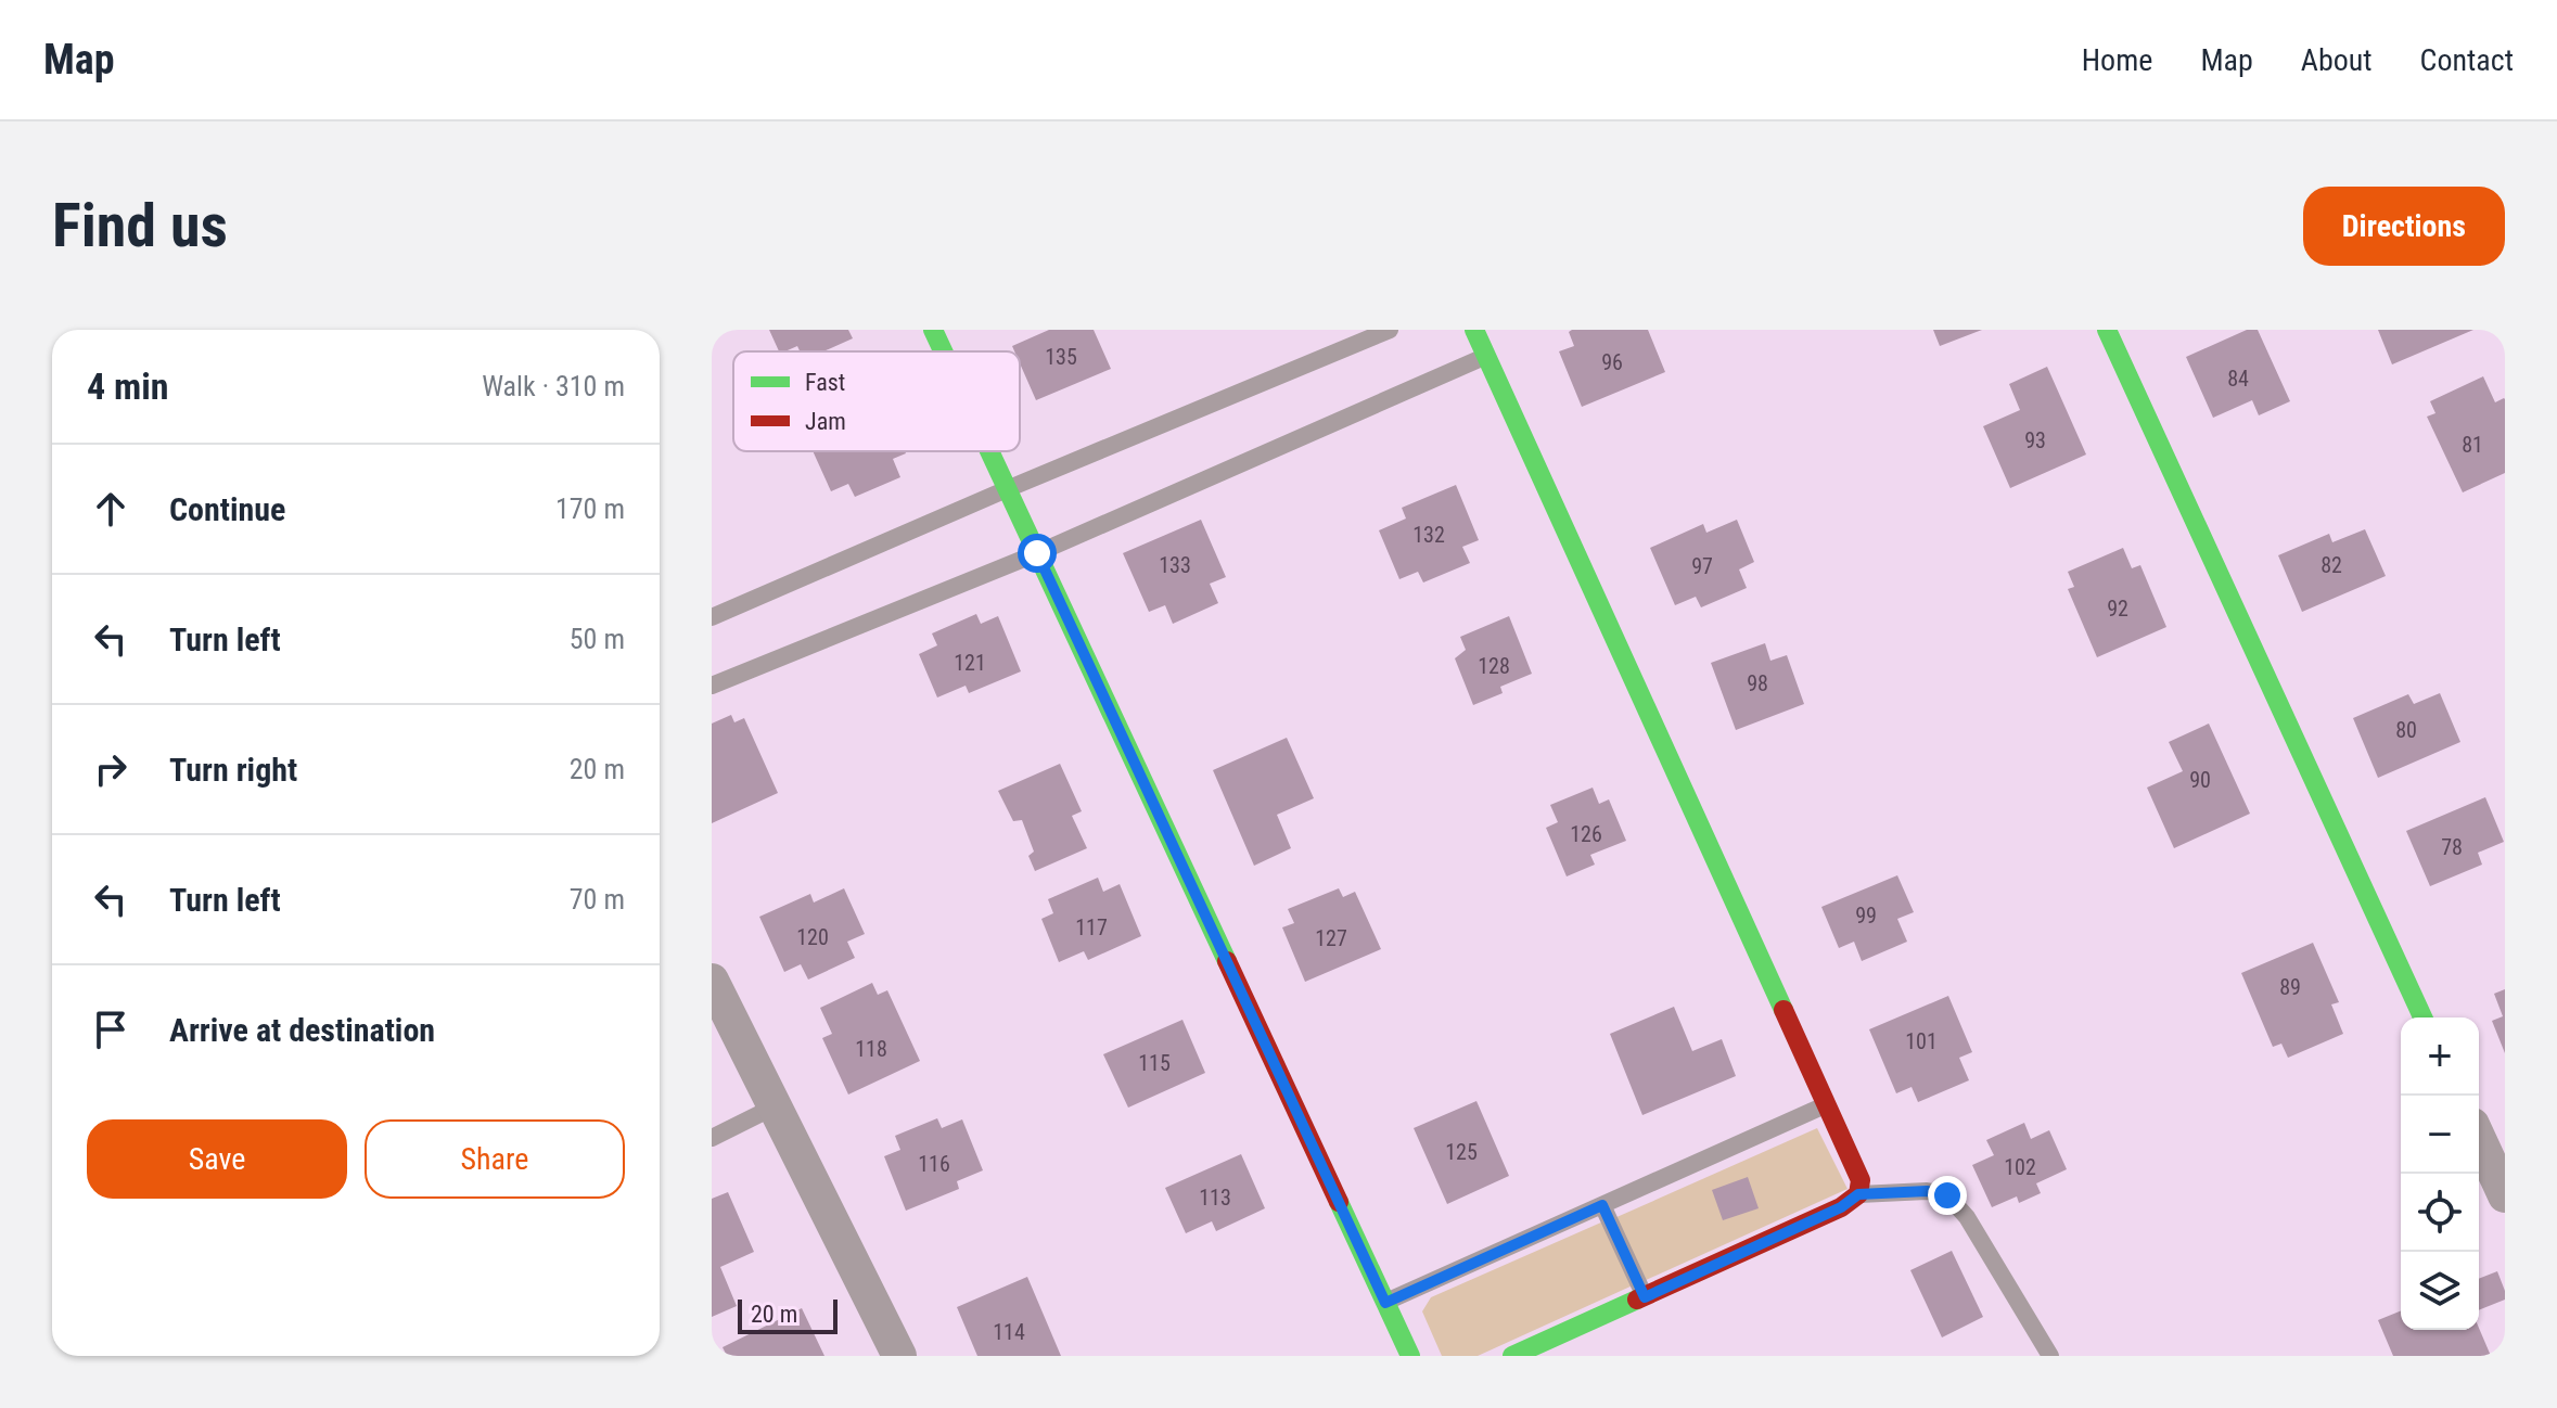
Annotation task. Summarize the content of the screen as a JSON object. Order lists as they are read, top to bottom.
{
  "house_numbers": [
    "135",
    "96",
    "84",
    "93",
    "81",
    "132",
    "133",
    "82",
    "97",
    "92",
    "121",
    "128",
    "98",
    "80",
    "90",
    "126",
    "78",
    "99",
    "117",
    "120",
    "127",
    "89",
    "101",
    "118",
    "115",
    "125",
    "116",
    "102",
    "113",
    "114"
  ],
  "legend": ["Fast", "Jam"],
  "scale_bar": "20 m",
  "page": {
    "header": "Map",
    "nav": [
      "Home",
      "Map",
      "About",
      "Contact"
    ],
    "buttons": [
      "Directions",
      ["Save", "Share"]
    ],
    "title": "Find us",
    "heading": ["4 min", "Walk · 310 m"],
    "list": [
      ["Continue", "170 m"],
      ["Turn left", "50 m"],
      ["Turn right", "20 m"],
      ["Turn left", "70 m"],
      "Arrive at destination"
    ],
    "map_buttons": ["+", "−"],
    "scale": "20 m"
  }
}
